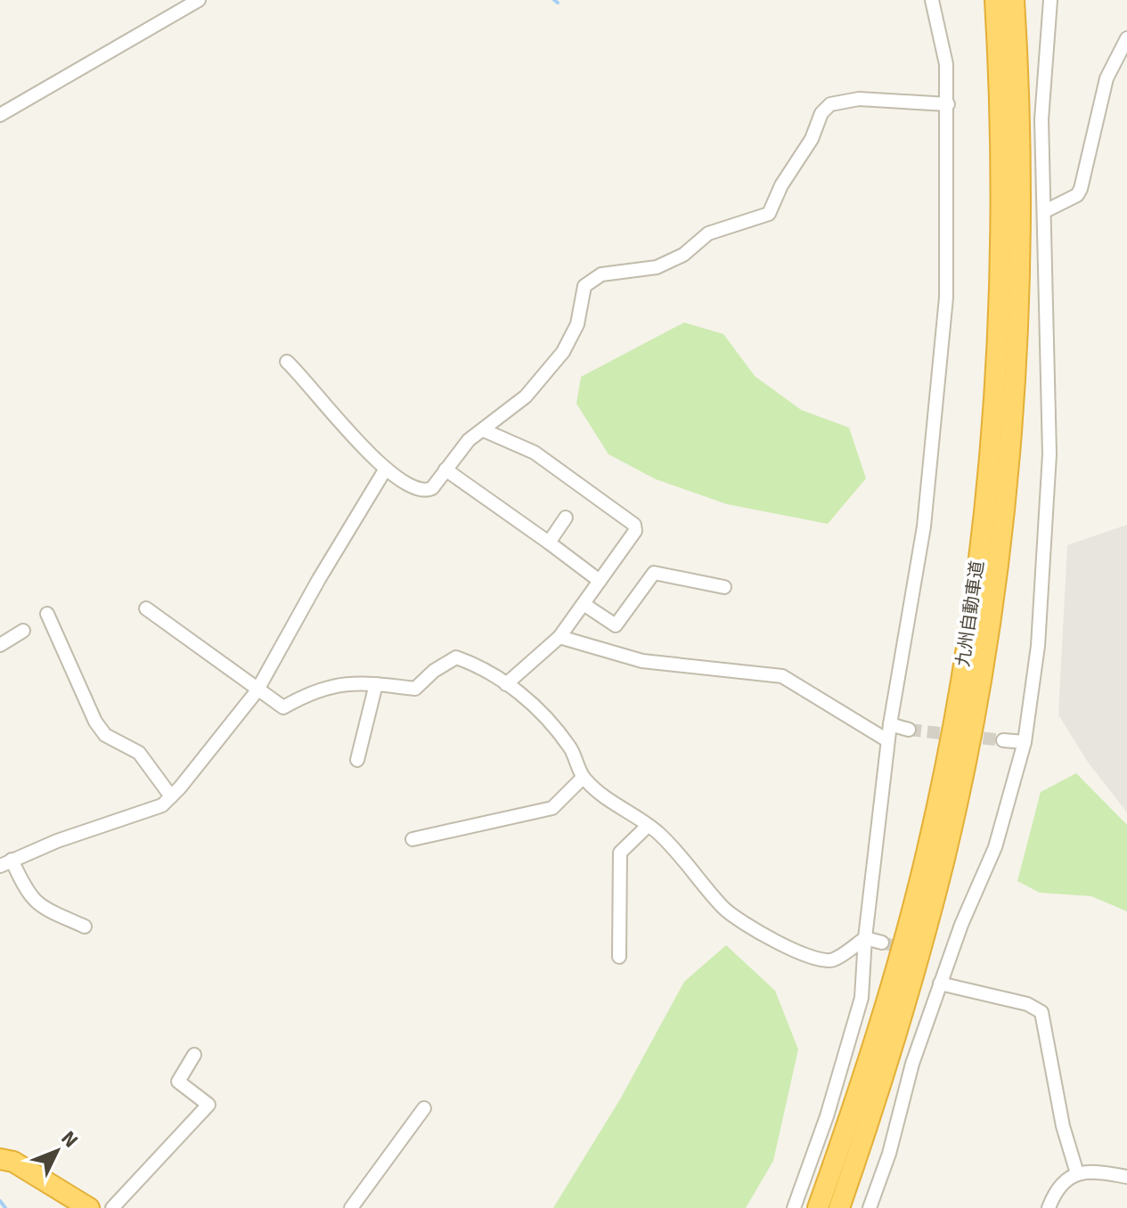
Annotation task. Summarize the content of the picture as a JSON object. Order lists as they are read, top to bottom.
{
  "streets": {
    "highway": ["九州自動車道"]
  },
  "north": "top right"
}
